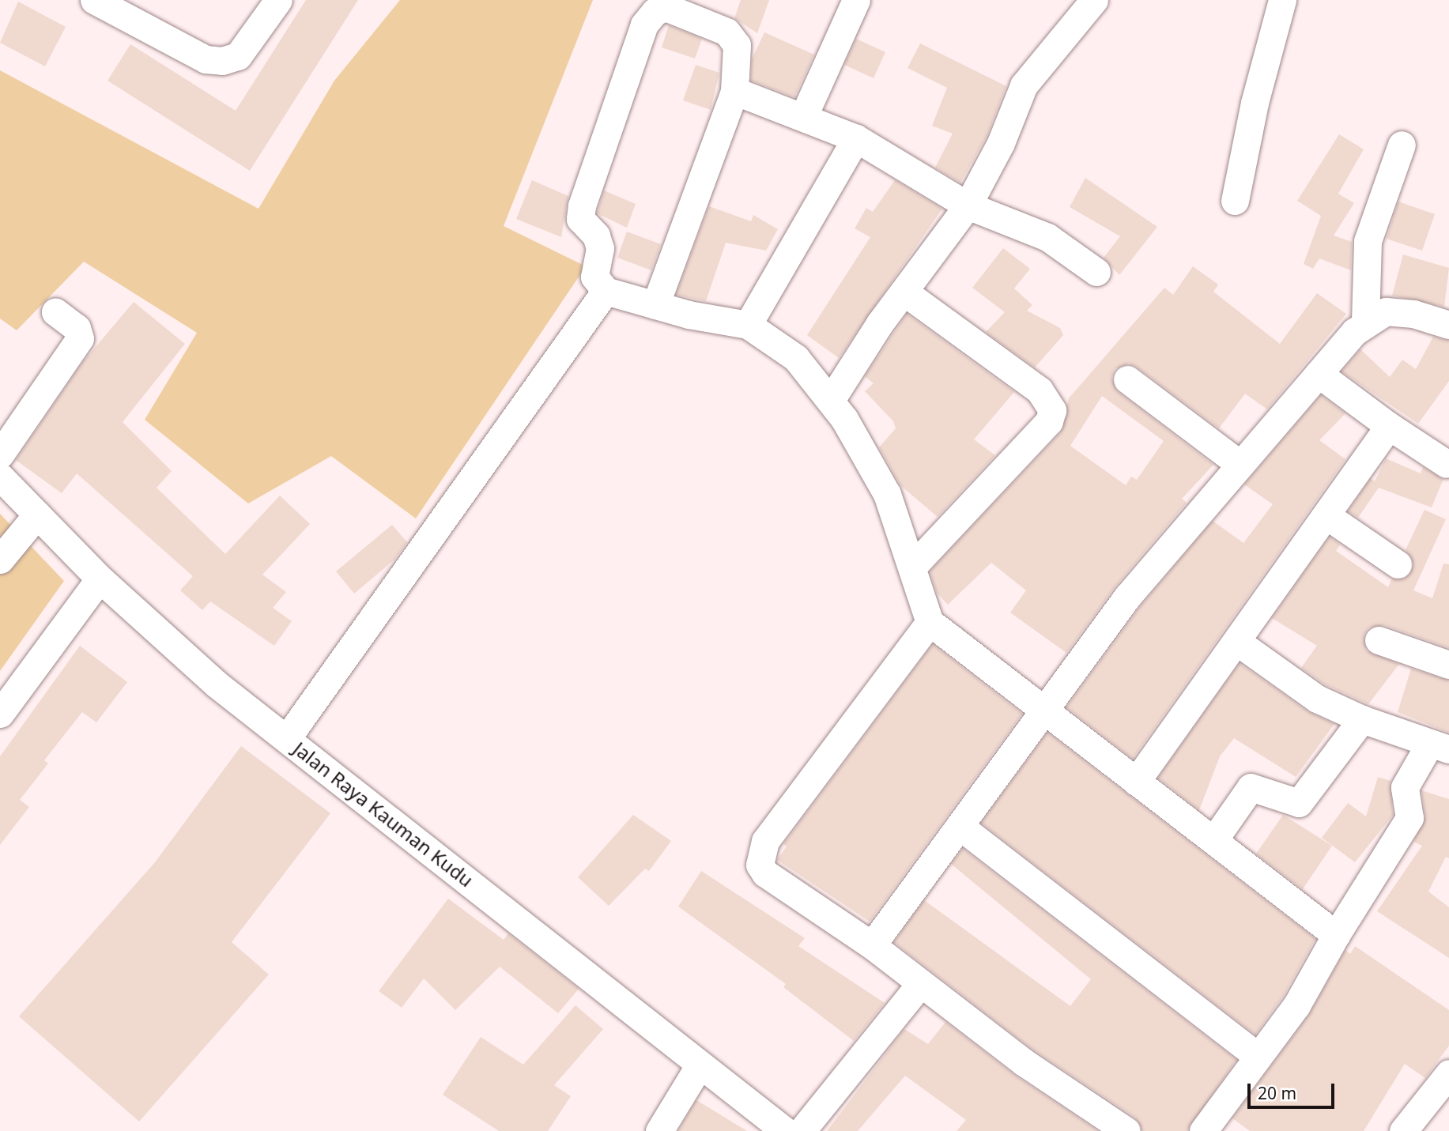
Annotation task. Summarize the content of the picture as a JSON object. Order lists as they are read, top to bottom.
{
  "streets": {
    "street": ["Jalan Raya Kauman Kudu"]
  },
  "scale_bar": "20 m"
}
